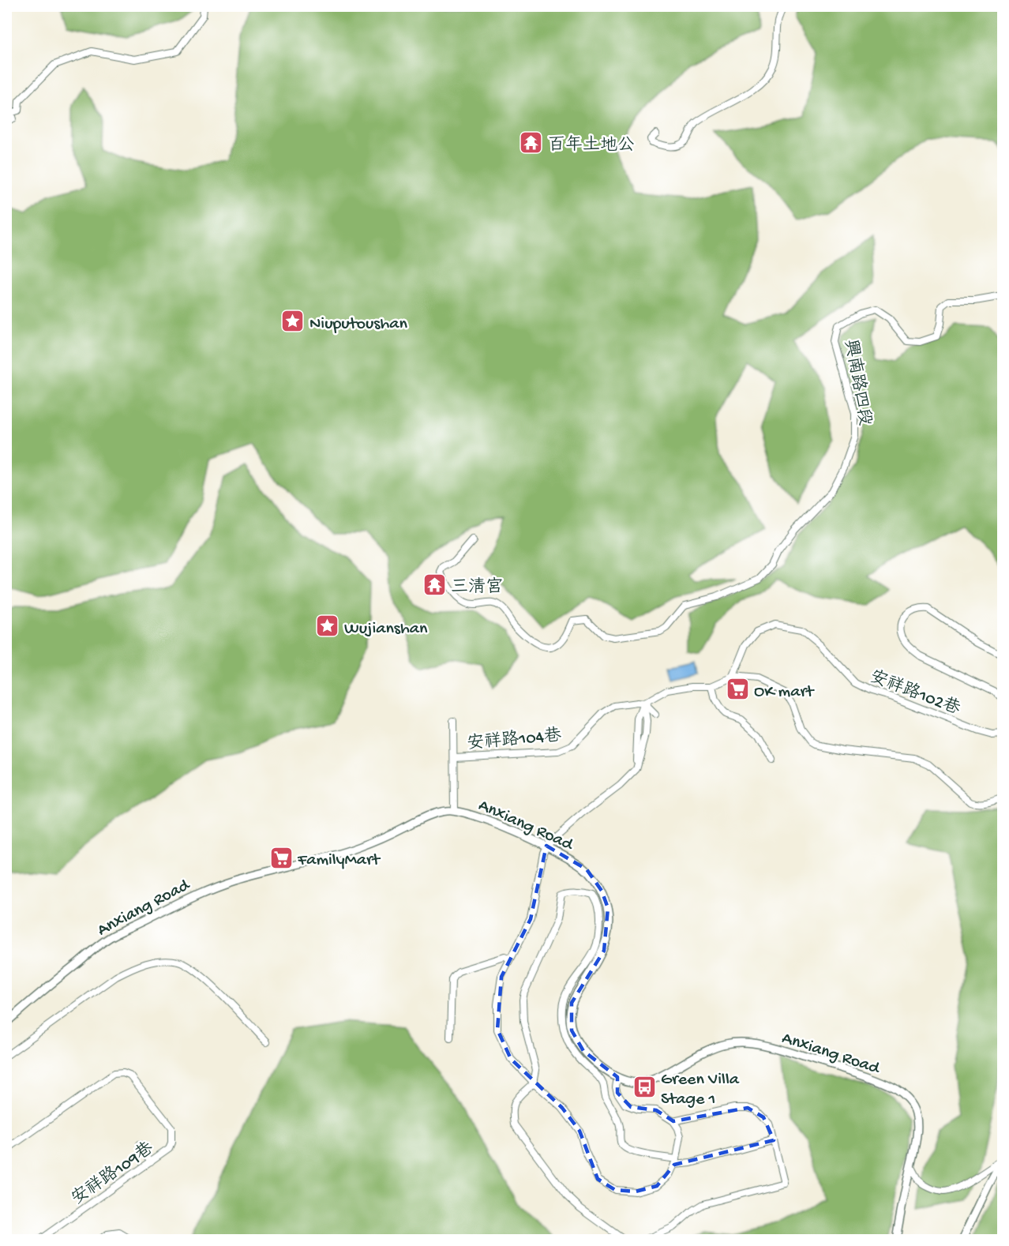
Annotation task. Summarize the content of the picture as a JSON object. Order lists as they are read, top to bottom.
{
  "streets": {
    "street": [
      "興南路四段",
      "安祥路102巷",
      "安祥路104巷",
      "Anxiang Road",
      "安祥路109巷"
    ]
  },
  "crossings": [
    ["安祥路104巷", "Anxiang Road"]
  ],
  "places": {
    "temple": ["百年土地公", "三清宮"],
    "place": ["Niuputoushan", "Wujianshan"],
    "supermarket": ["OK mart", "FamilyMart"],
    "bus stop": ["Green Villa Stage 1"]
  }
}
